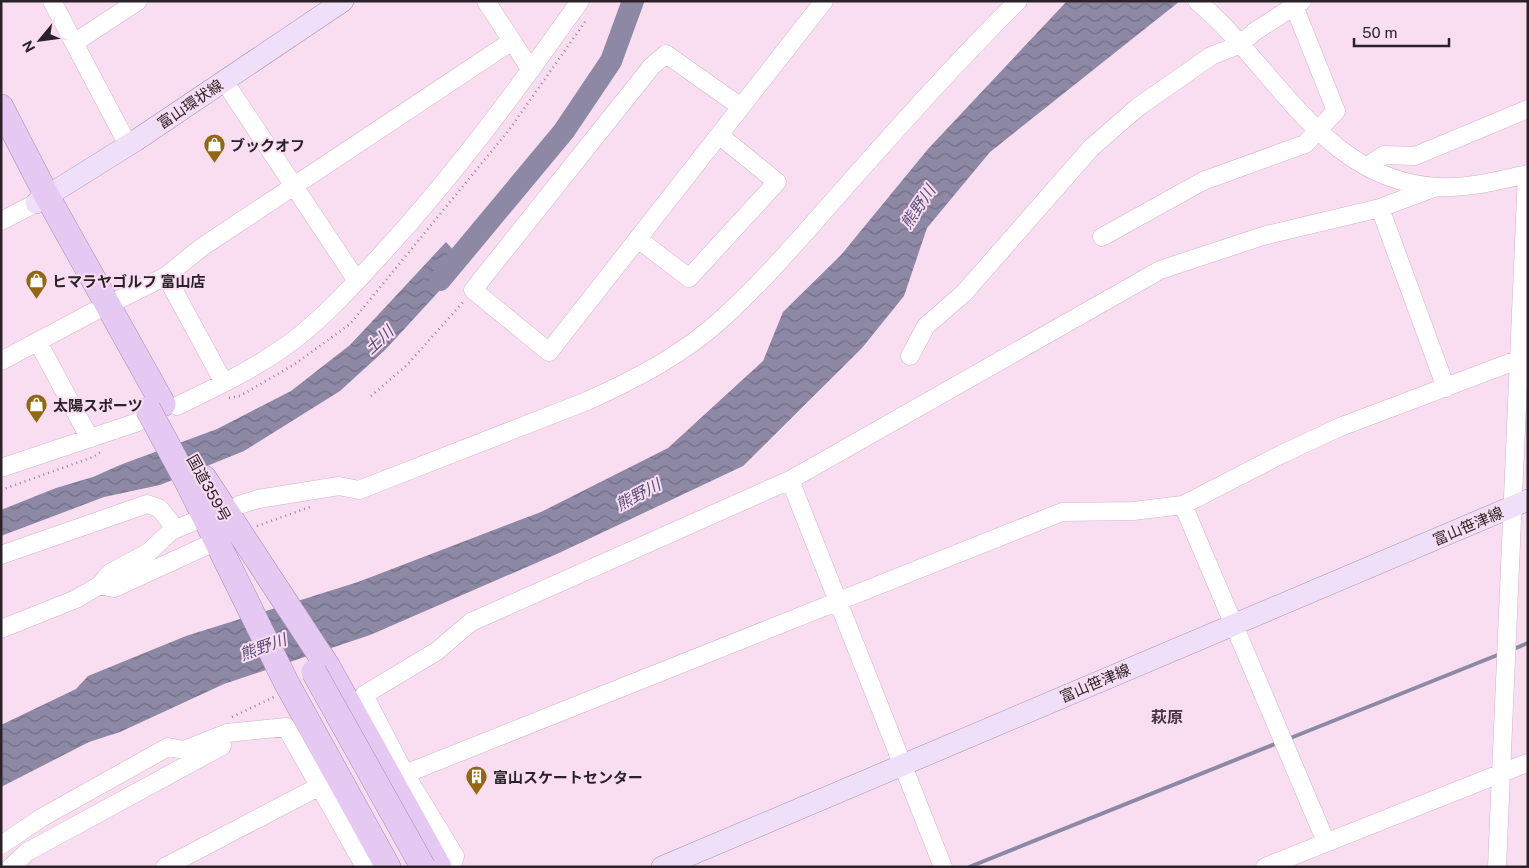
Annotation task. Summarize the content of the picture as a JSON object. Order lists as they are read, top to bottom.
{
  "streets": {
    "highway": ["国道359号"],
    "main road": ["富山環状線", "富山笹津線"]
  },
  "crossings": [
    ["富山環状線", "国道359号"]
  ],
  "districts": ["萩原"],
  "water": ["熊野川", "土川"],
  "places": {
    "shop": ["ブックオフ", "ヒマラヤゴルフ 富山店", "太陽スポーツ"],
    "building": ["富山スケートセンター"]
  },
  "scale_bar": "50 m",
  "north": "bottom left"
}
